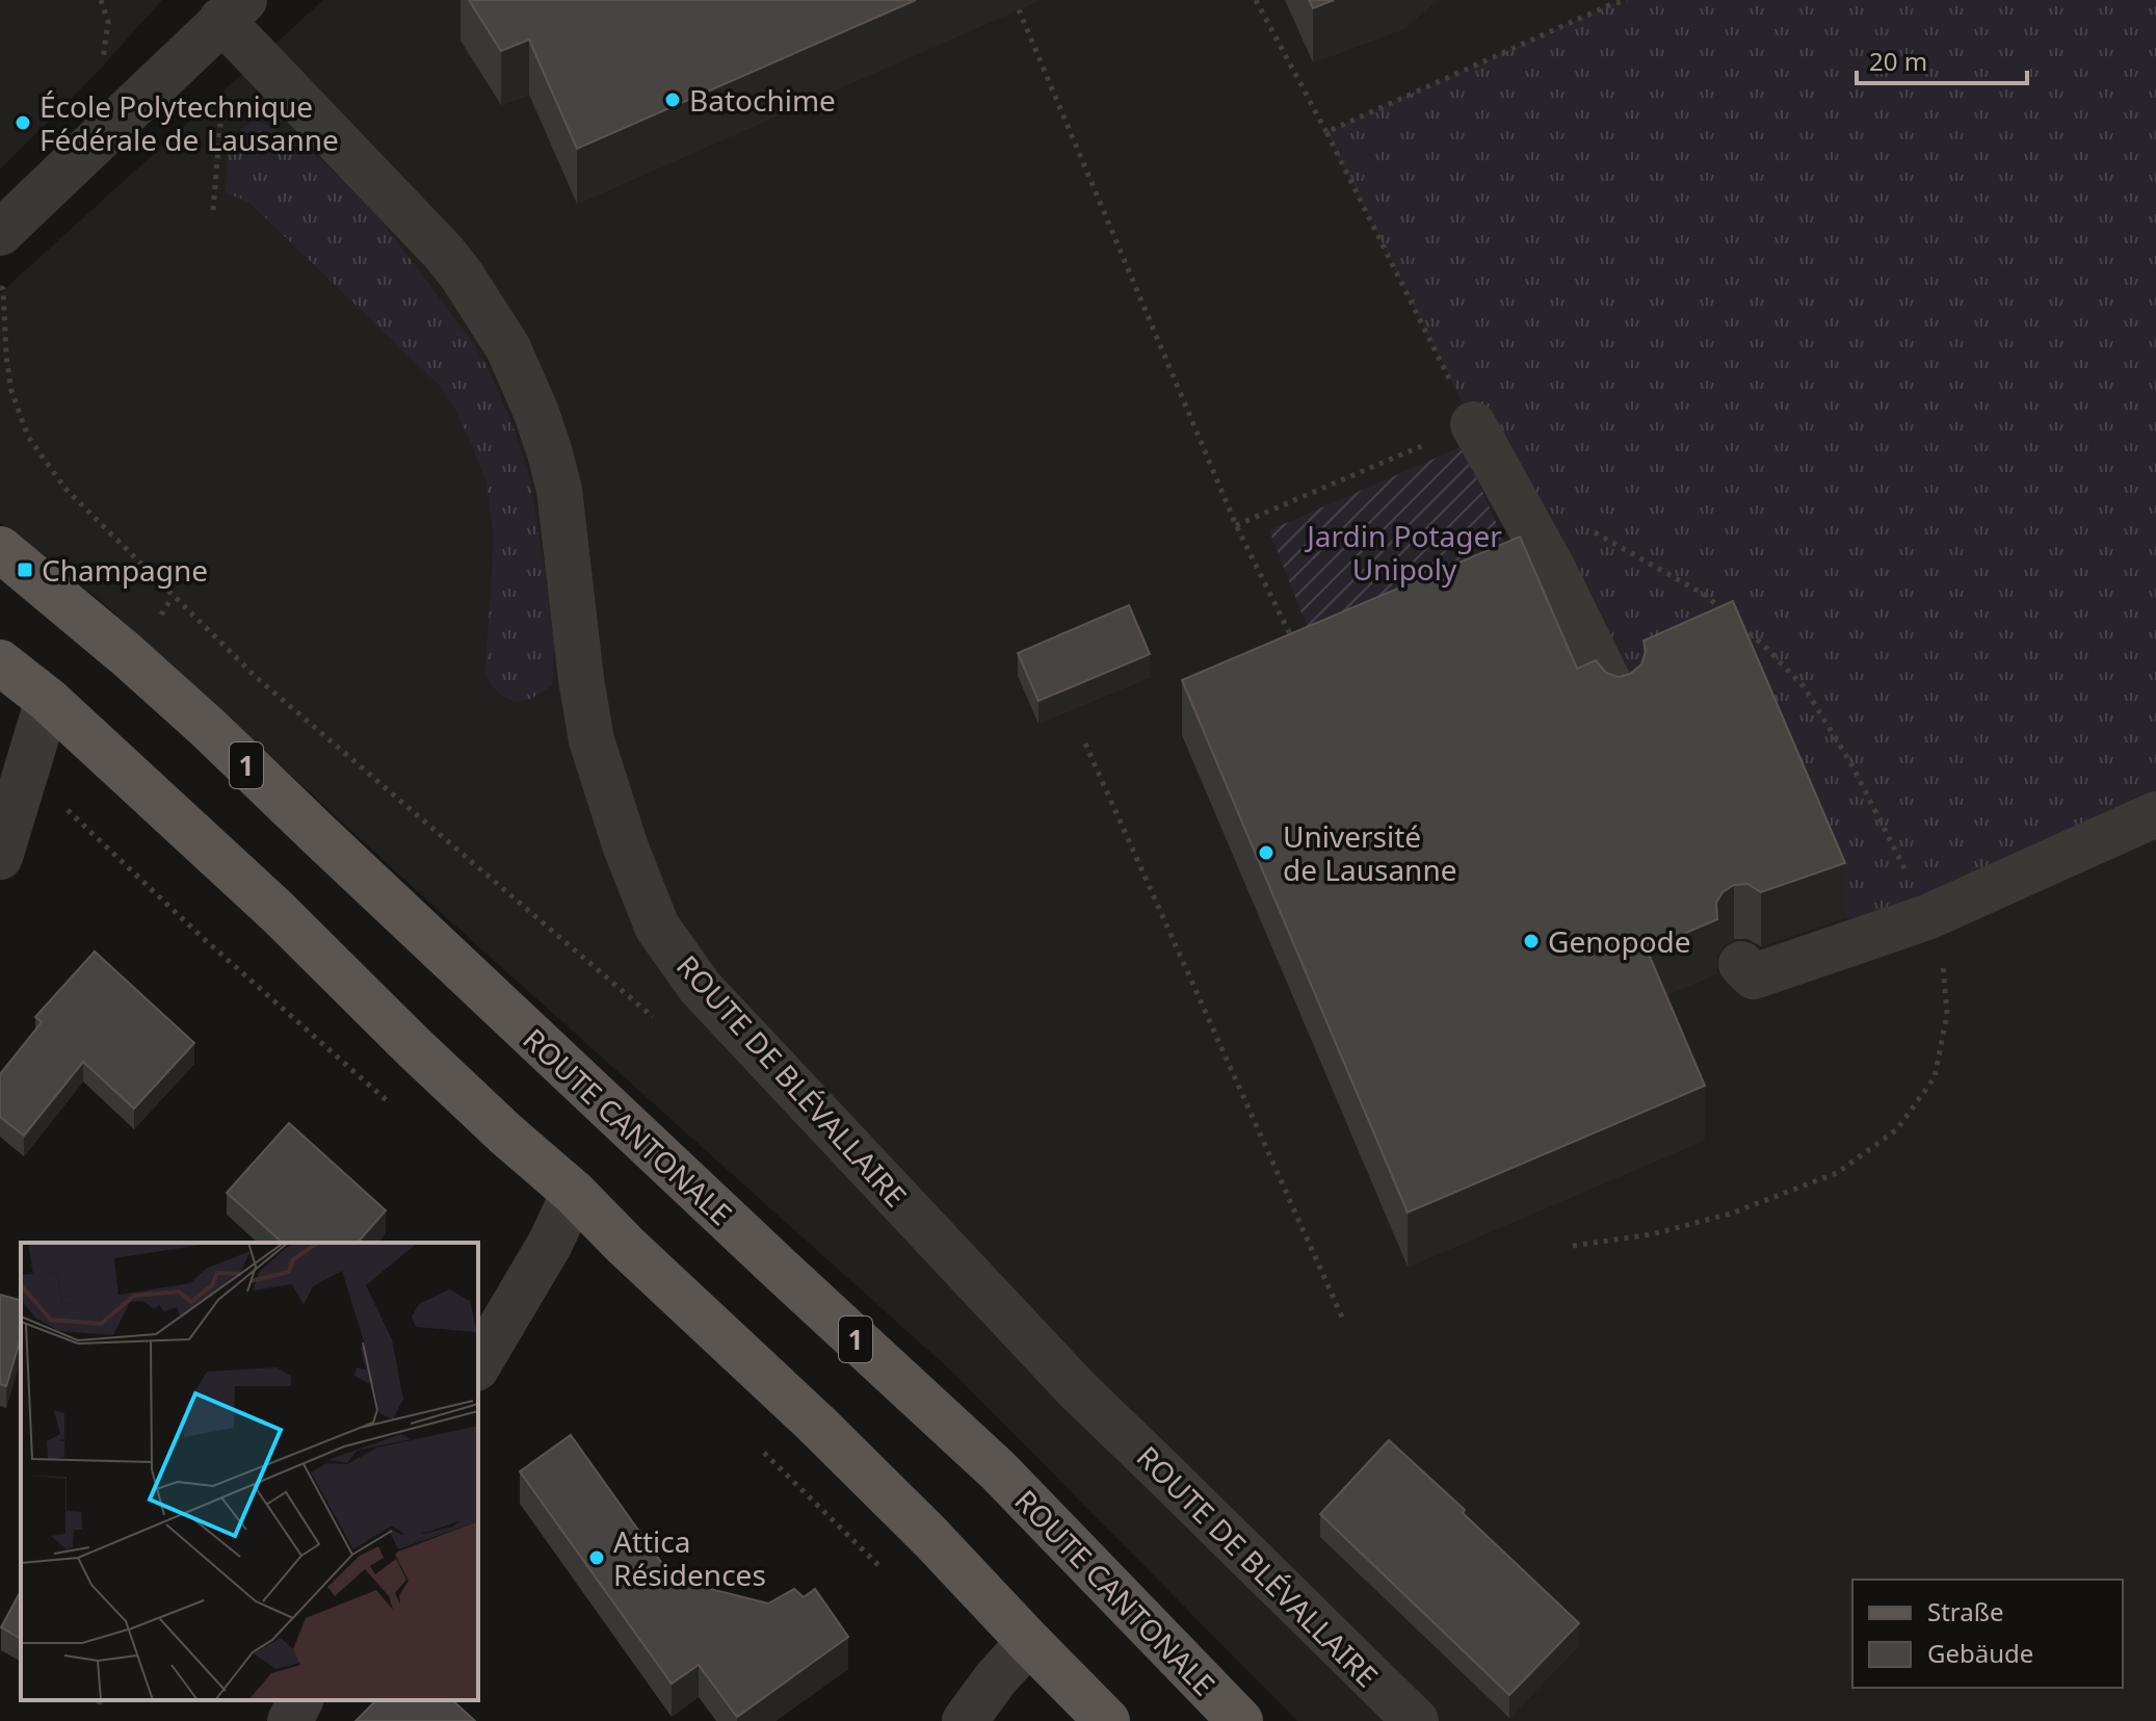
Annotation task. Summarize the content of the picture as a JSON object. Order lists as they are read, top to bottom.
{
  "streets": {
    "main road": ["1", "ROUTE CANTONALE"],
    "street": ["ROUTE DE BLÉVALLAIRE"]
  },
  "parks": ["Jardin Potager Unipoly"],
  "places": {
    "other": [
      "Batochime",
      "École Polytechnique Fédérale de Lausanne",
      "Université de Lausanne",
      "Genopode",
      "Attica Résidences"
    ],
    "transit": ["Champagne"]
  },
  "legend": ["Straße", "Gebäude"],
  "scale_bar": "20 m"
}
